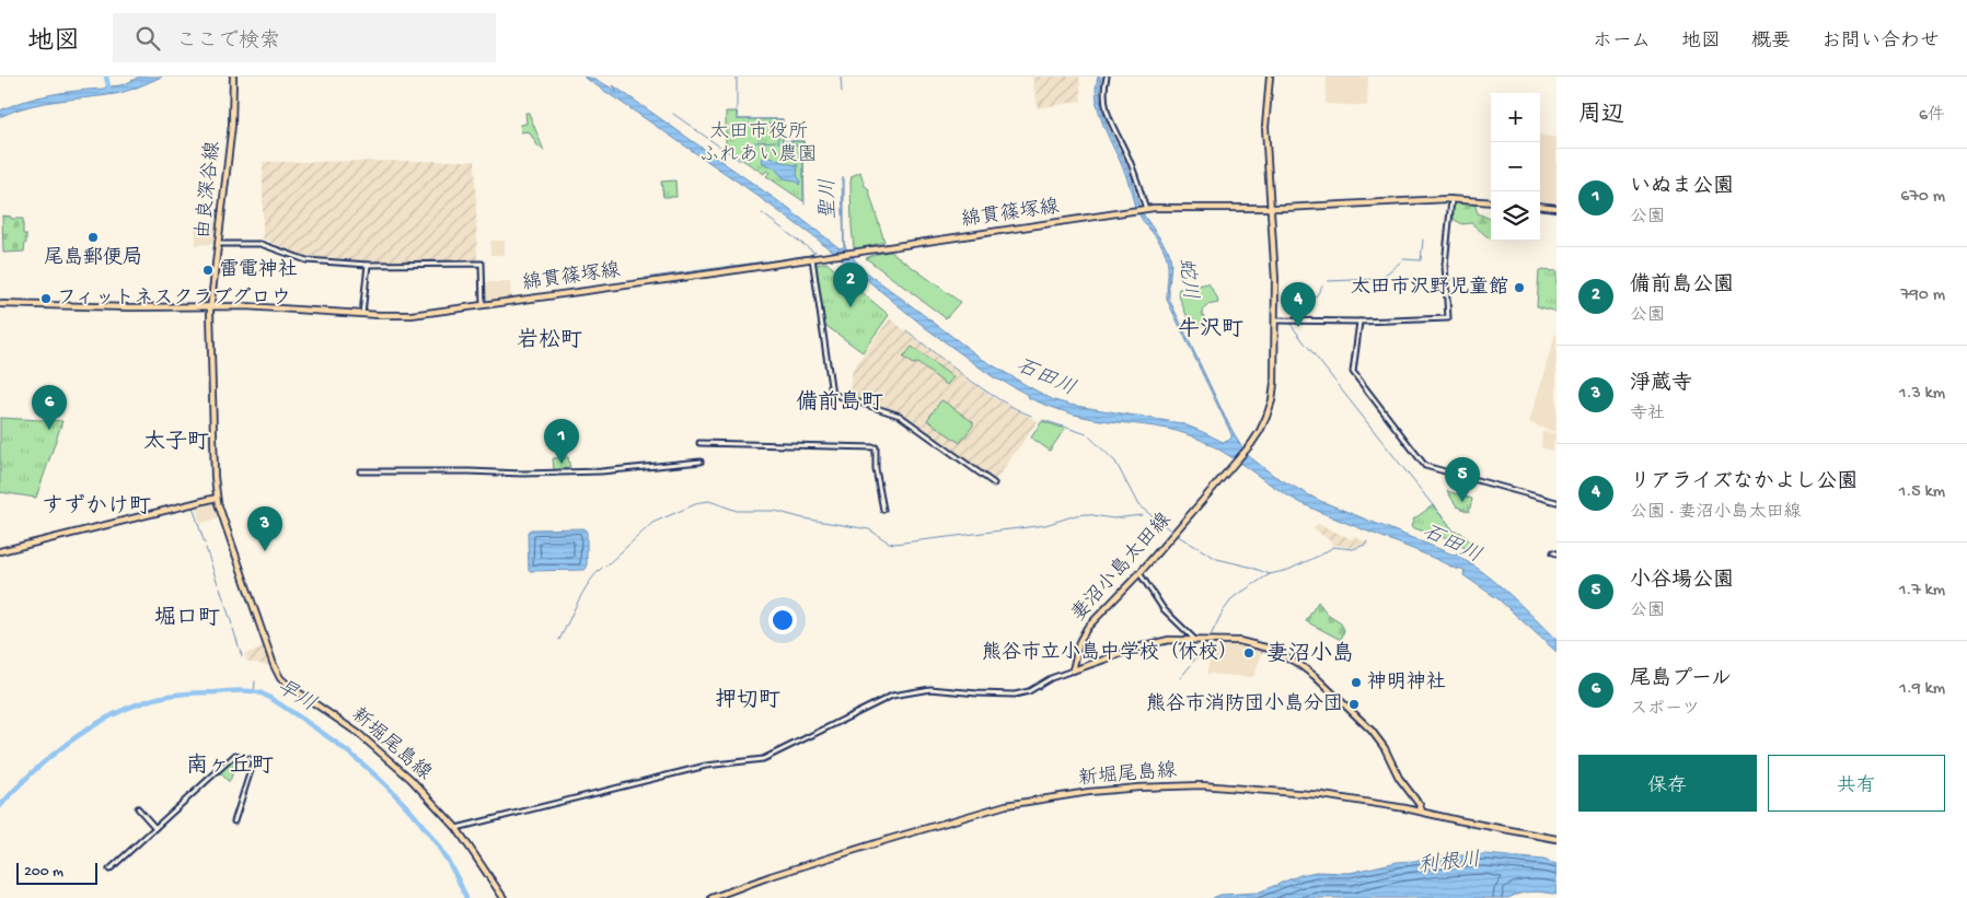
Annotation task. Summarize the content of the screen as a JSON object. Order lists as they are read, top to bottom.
{
  "streets": {
    "main road": [
      "由良深谷線",
      "綿貫篠塚線",
      "妻沼小島太田線",
      "新堀尾島線"
    ]
  },
  "crossings": [
    ["由良深谷線", "綿貫篠塚線"],
    ["由良深谷線", "新堀尾島線"],
    ["綿貫篠塚線", "新堀尾島線"]
  ],
  "districts": [
    "牛沢町",
    "岩松町",
    "備前島町",
    "太子町",
    "すずかけ町",
    "堀口町",
    "妻沼小島",
    "押切町",
    "南ヶ丘町"
  ],
  "water": [
    "聖川",
    "蛇川",
    "石田川",
    "早川",
    "利根川"
  ],
  "parks": ["太田市役所 ふれあい農園"],
  "places": [
    "尾島郵便局",
    "雷電神社",
    "太田市沢野児童館",
    "フィットネスクラブグロウ",
    "熊谷市立小島中学校（休校）",
    "神明神社",
    "熊谷市消防団小島分団"
  ],
  "scale_bar": "200 m",
  "page": {
    "header": "地図",
    "search": "ここで検索",
    "nav": [
      "ホーム",
      "地図",
      "概要",
      "お問い合わせ"
    ],
    "heading": ["周辺", "6件"],
    "map_buttons": ["+", "−"],
    "list": [
      {
        "mark": "1",
        "name": "いぬま公園",
        "note": "公園",
        "value": "670 m"
      },
      {
        "mark": "2",
        "name": "備前島公園",
        "note": "公園",
        "value": "790 m"
      },
      {
        "mark": "3",
        "name": "淨蔵寺",
        "note": "寺社",
        "value": "1.3 km"
      },
      {
        "mark": "4",
        "name": "リアライズなかよし公園",
        "note": "公園 · 妻沼小島太田線",
        "value": "1.5 km"
      },
      {
        "mark": "5",
        "name": "小谷場公園",
        "note": "公園",
        "value": "1.7 km"
      },
      {
        "mark": "6",
        "name": "尾島プール",
        "note": "スポーツ",
        "value": "1.9 km"
      }
    ],
    "pins": [
      "2",
      "4",
      "6",
      "1",
      "5",
      "3"
    ],
    "buttons": ["保存", "共有"],
    "scale": "200 m"
  }
}
